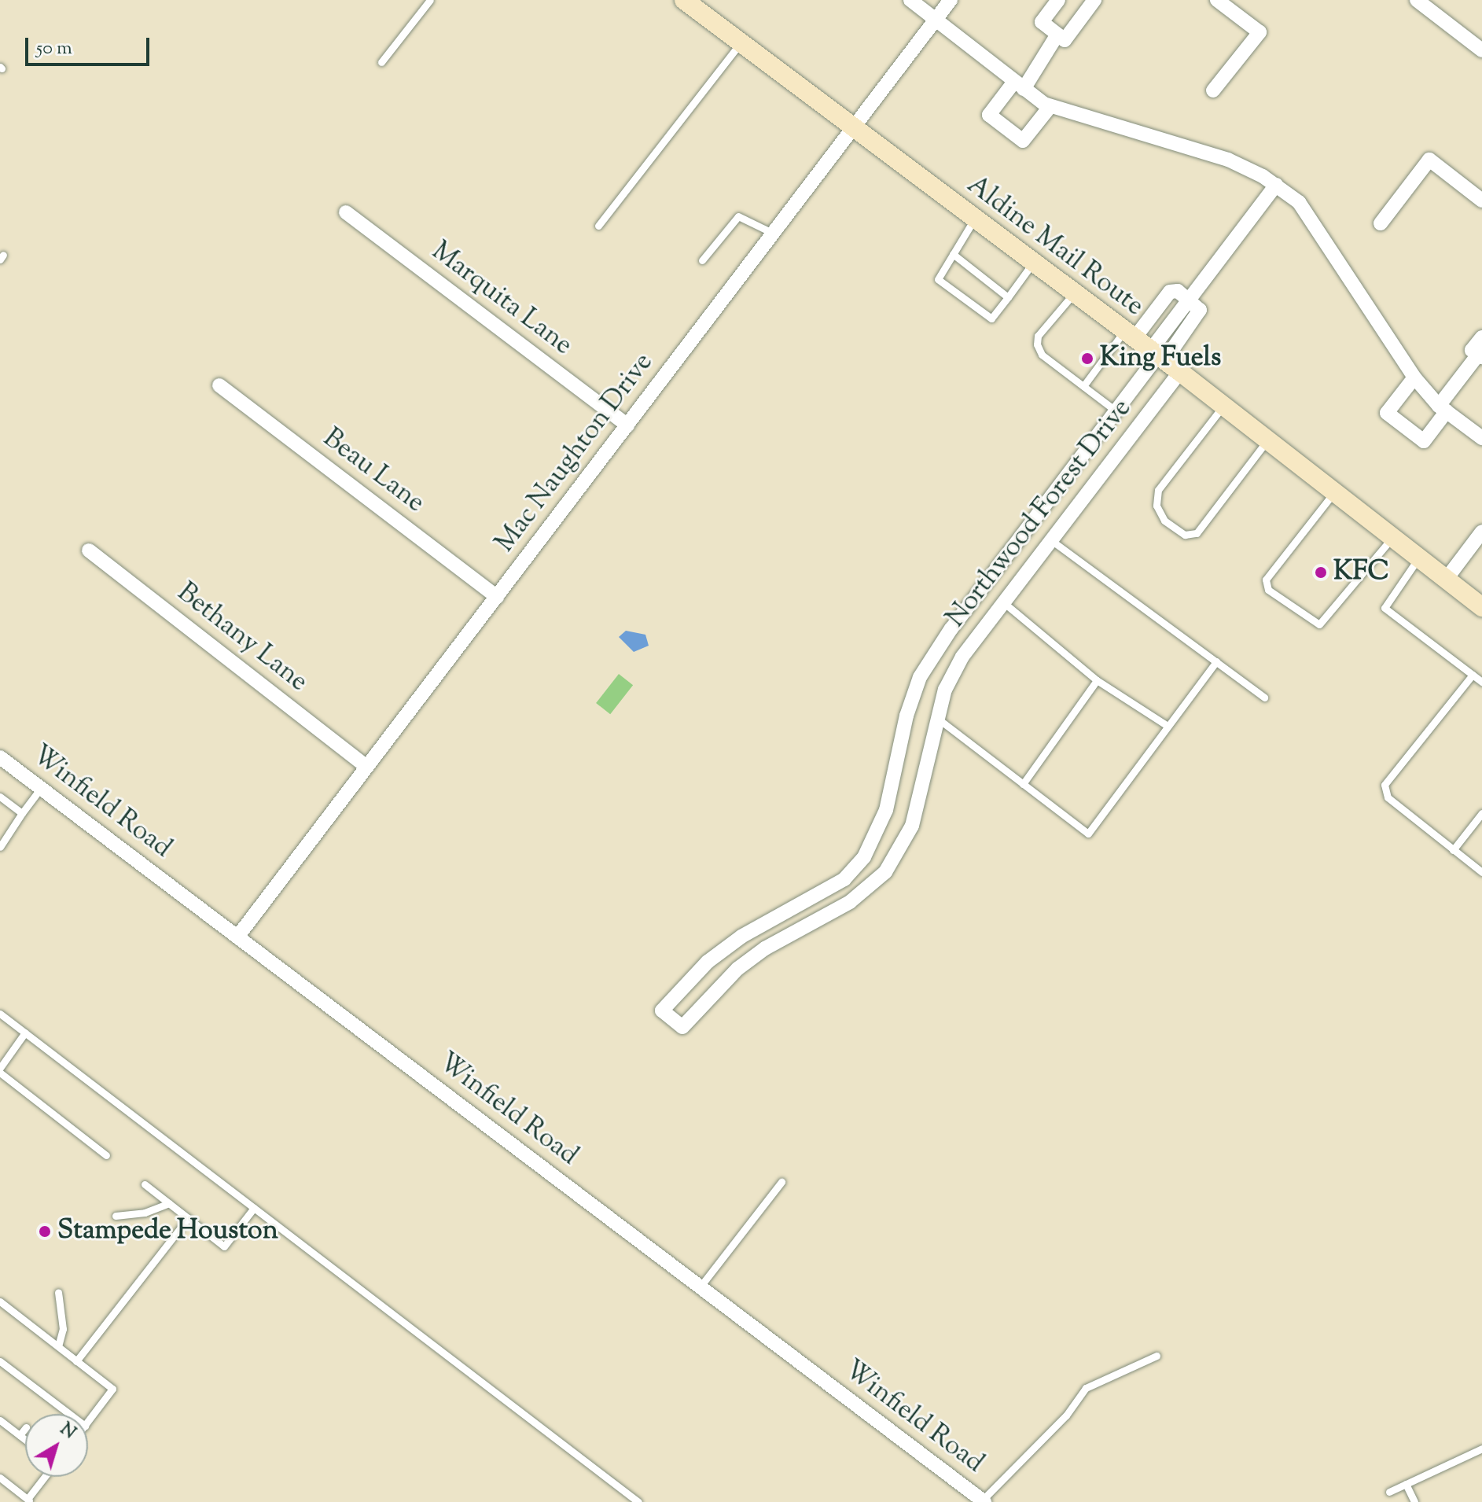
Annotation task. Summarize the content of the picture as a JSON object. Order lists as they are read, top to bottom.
{
  "streets": {
    "main road": ["Aldine Mail Route"],
    "street": [
      "Marquita Lane",
      "Mac Naughton Drive",
      "Beau Lane",
      "Northwood Forest Drive",
      "Bethany Lane",
      "Winfield Road"
    ]
  },
  "crossings": [
    ["Aldine Mail Route", "Mac Naughton Drive"],
    ["Aldine Mail Route", "Northwood Forest Drive"],
    ["Marquita Lane", "Mac Naughton Drive"],
    ["Mac Naughton Drive", "Beau Lane"],
    ["Mac Naughton Drive", "Bethany Lane"],
    ["Mac Naughton Drive", "Winfield Road"]
  ],
  "places": ["King Fuels", "KFC", "Stampede Houston"],
  "scale_bar": "50 m",
  "north": "top right"
}
